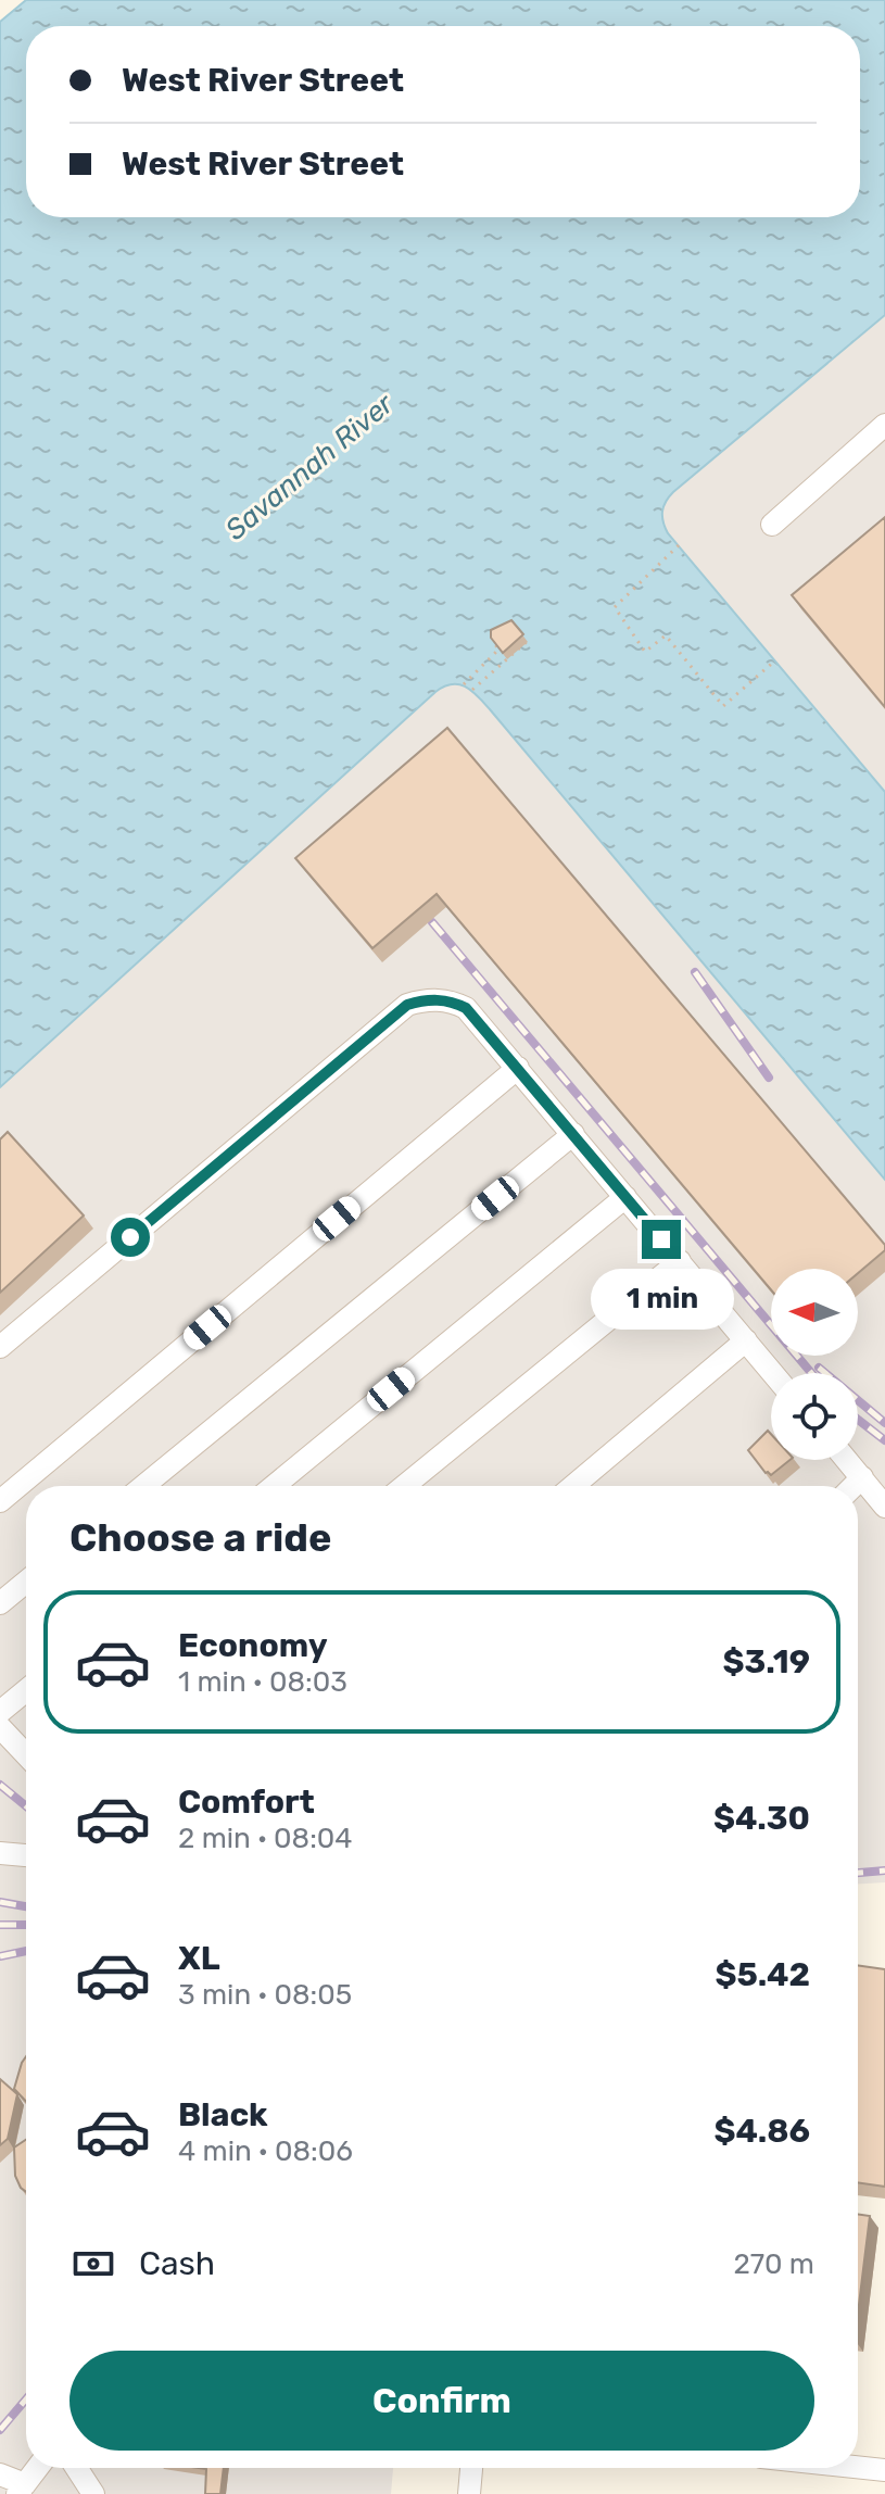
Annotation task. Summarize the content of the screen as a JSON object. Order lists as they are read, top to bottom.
{
  "water": ["Savannah River"],
  "north": "left",
  "page": {
    "banner": ["West River Street", "West River Street"],
    "bubble": "1 min",
    "heading": "Choose a ride",
    "list": [
      {
        "name": "Economy",
        "note": "1 min · 08:03",
        "value": "$3.19"
      },
      {
        "name": "Comfort",
        "note": "2 min · 08:04",
        "value": "$4.30"
      },
      {
        "name": "XL",
        "note": "3 min · 08:05",
        "value": "$5.42"
      },
      {
        "name": "Black",
        "note": "4 min · 08:06",
        "value": "$4.86"
      }
    ],
    "pay": ["Cash", "270 m"],
    "buttons": "Confirm"
  }
}
